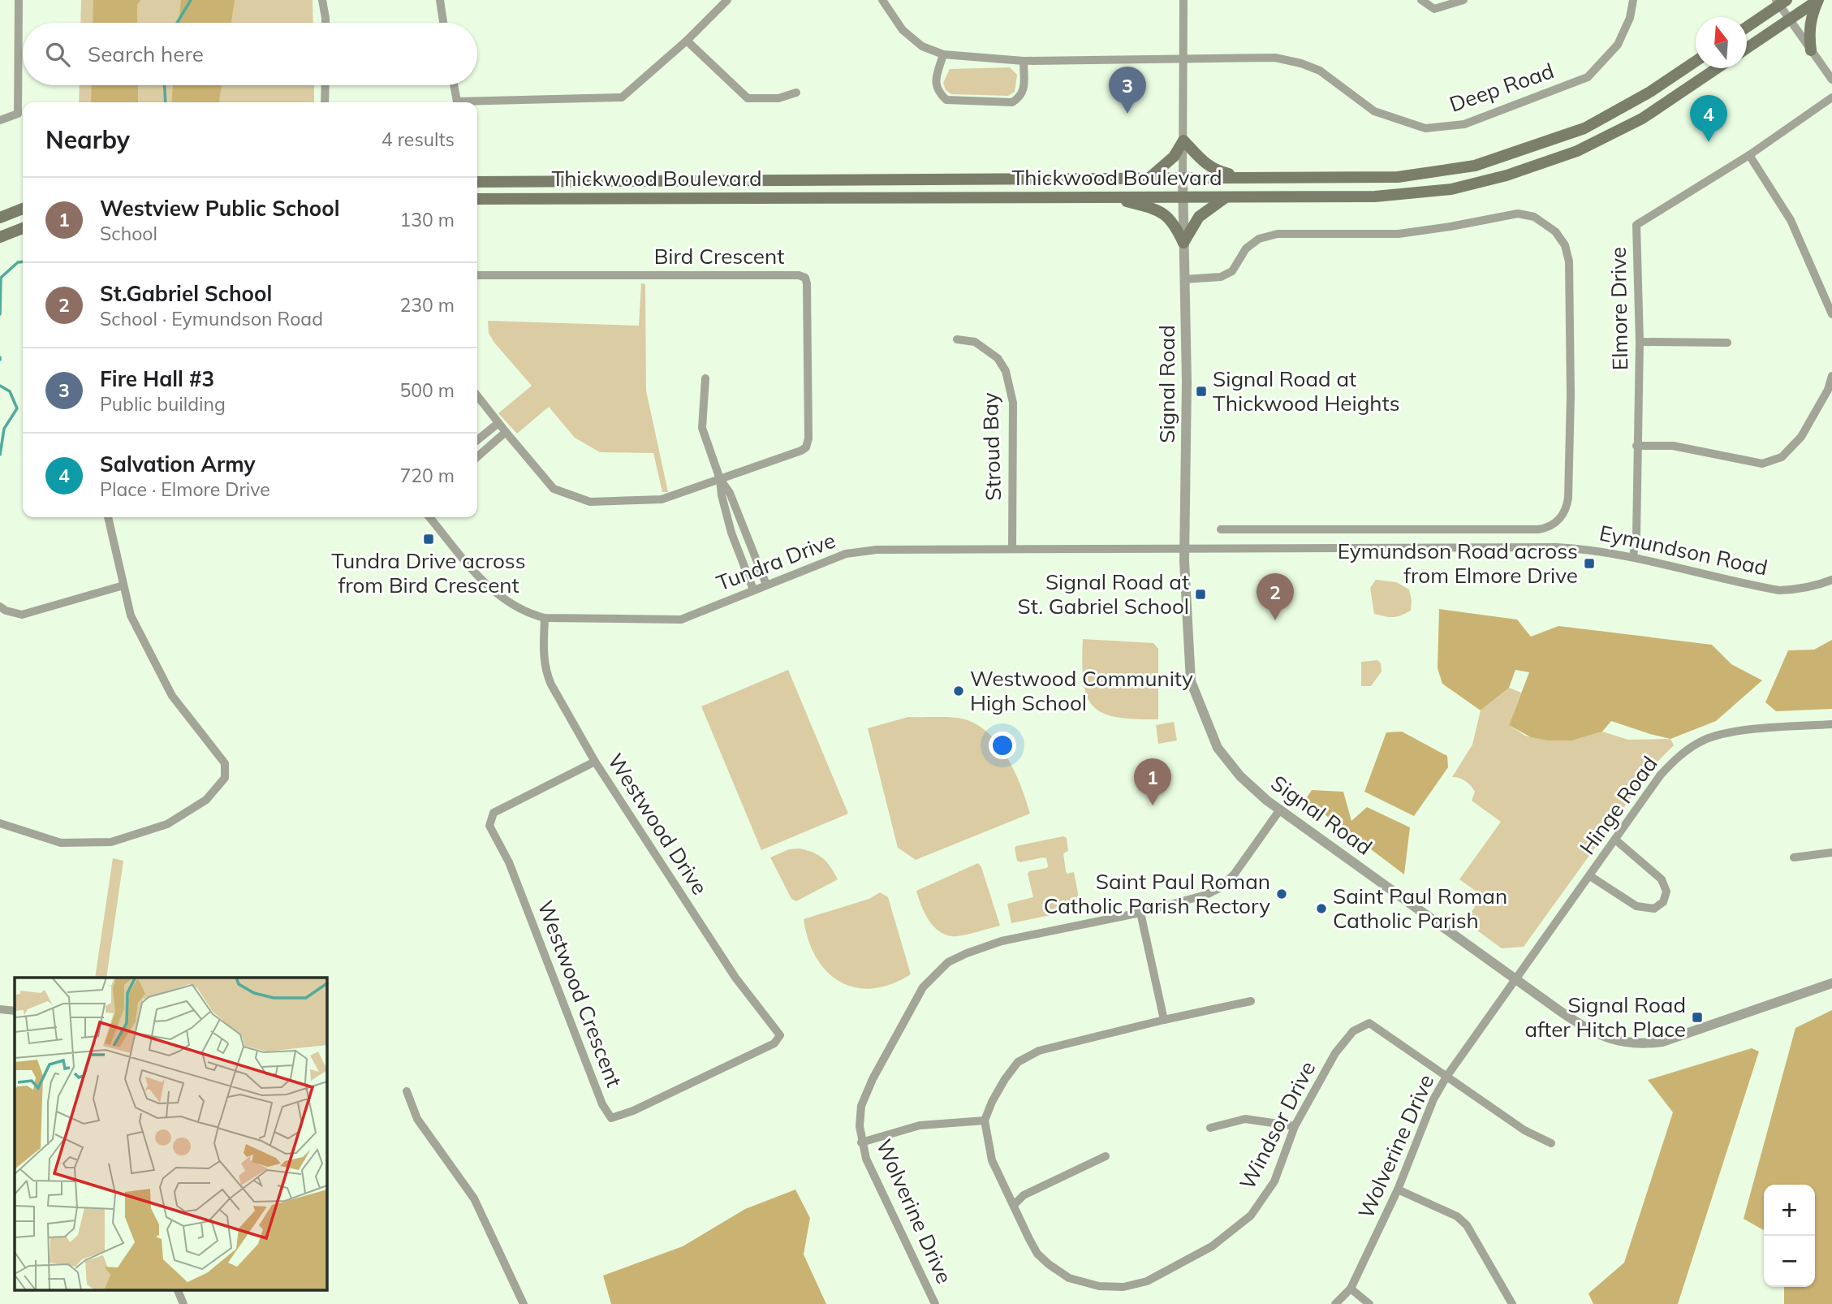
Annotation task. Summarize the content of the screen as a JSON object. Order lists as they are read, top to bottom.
{
  "streets": {
    "main road": ["Thickwood Boulevard"],
    "street": [
      "Deep Road",
      "Bird Crescent",
      "Elmore Drive",
      "Signal Road",
      "Stroud Bay",
      "Eymundson Road",
      "Tundra Drive",
      "Hinge Road",
      "Westwood Drive",
      "Westwood Crescent",
      "Windsor Drive",
      "Wolverine Drive"
    ]
  },
  "crossings": [
    ["Thickwood Boulevard", "Signal Road"],
    ["Elmore Drive", "Eymundson Road"],
    ["Signal Road", "Eymundson Road"],
    ["Signal Road", "Tundra Drive"],
    ["Signal Road", "Hinge Road"],
    ["Signal Road", "Wolverine Drive"],
    ["Stroud Bay", "Tundra Drive"],
    ["Eymundson Road", "Tundra Drive"],
    ["Tundra Drive", "Westwood Drive"],
    ["Hinge Road", "Wolverine Drive"],
    ["Westwood Drive", "Westwood Crescent"],
    ["Windsor Drive", "Wolverine Drive"]
  ],
  "places": {
    "transit": [
      "Signal Road at Thickwood Heights",
      "Tundra Drive across from Bird Crescent",
      "Eymundson Road across from Elmore Drive",
      "Signal Road at St. Gabriel School",
      "Signal Road after Hitch Place"
    ],
    "other": ["Westwood Community High School", "Saint Paul Roman Catholic Parish Rectory", "Saint Paul Roman Catholic Parish"]
  },
  "north": "top",
  "page": {
    "search": "Search here",
    "pins": [
      "3",
      "4",
      "2",
      "1"
    ],
    "heading": ["Nearby", "4 results"],
    "list": [
      {
        "mark": "1",
        "name": "Westview Public School",
        "note": "School",
        "value": "130 m"
      },
      {
        "mark": "2",
        "name": "St.Gabriel School",
        "note": "School · Eymundson Road",
        "value": "230 m"
      },
      {
        "mark": "3",
        "name": "Fire Hall #3",
        "note": "Public building",
        "value": "500 m"
      },
      {
        "mark": "4",
        "name": "Salvation Army",
        "note": "Place · Elmore Drive",
        "value": "720 m"
      }
    ],
    "map_buttons": ["+", "−"]
  }
}
